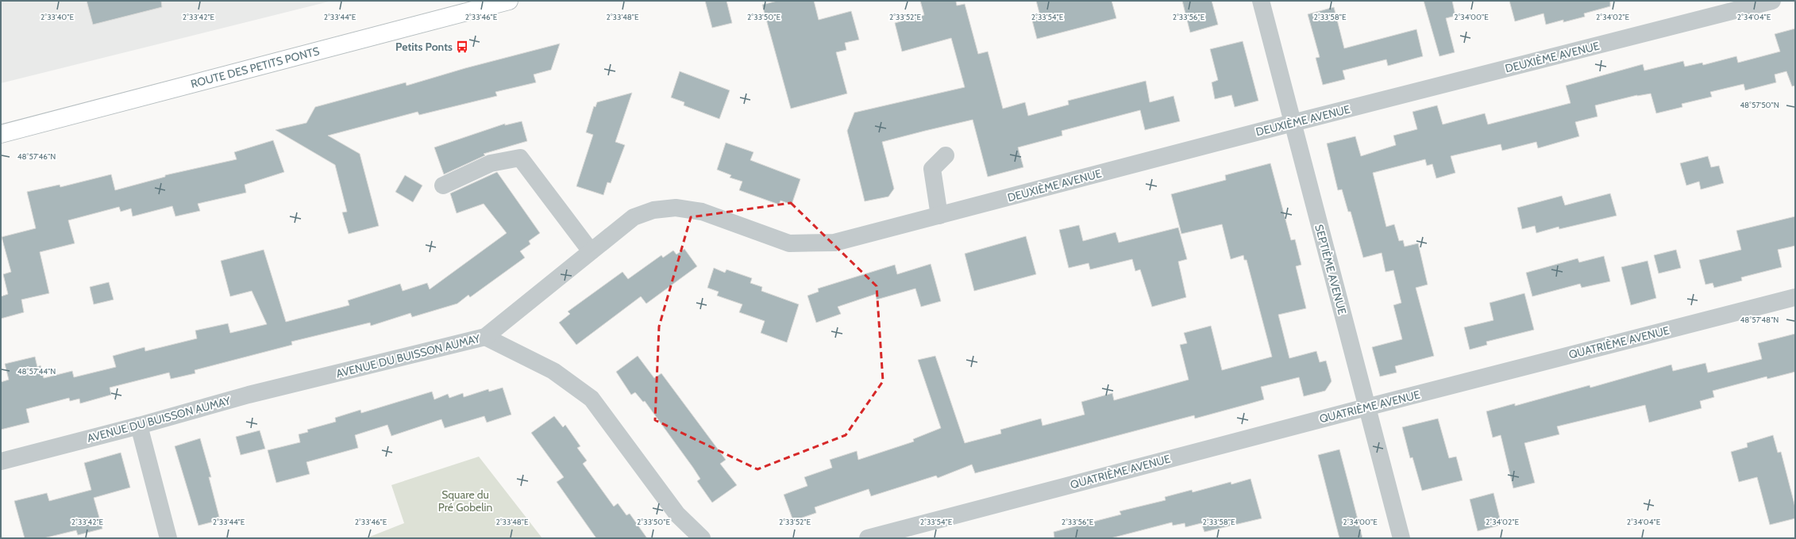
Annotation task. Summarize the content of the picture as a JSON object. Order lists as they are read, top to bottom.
{
  "streets": {
    "main road": ["ROUTE DES PETITS PONTS"],
    "street": [
      "DEUXIÈME AVENUE",
      "SEPTIÈME AVENUE",
      "QUATRIÈME AVENUE",
      "AVENUE DU BUISSON AUMAY"
    ]
  },
  "crossings": [
    ["DEUXIÈME AVENUE", "SEPTIÈME AVENUE"],
    ["DEUXIÈME AVENUE", "AVENUE DU BUISSON AUMAY"],
    ["SEPTIÈME AVENUE", "QUATRIÈME AVENUE"]
  ],
  "parks": ["Square du Pré Gobelin"],
  "places": {
    "bus stop": ["Petits Ponts"]
  },
  "coordinates": [
    "2°33'40\"E",
    "2°33'42\"E",
    "2°33'44\"E",
    "2°33'46\"E",
    "2°33'48\"E",
    "2°33'50\"E",
    "2°33'52\"E",
    "2°33'54\"E",
    "2°33'56\"E",
    "2°33'58\"E",
    "2°34'00\"E",
    "2°34'02\"E",
    "2°34'04\"E",
    "48°57'50\"N",
    "48°57'46\"N",
    "48°57'48\"N",
    "48°57'44\"N"
  ]
}
